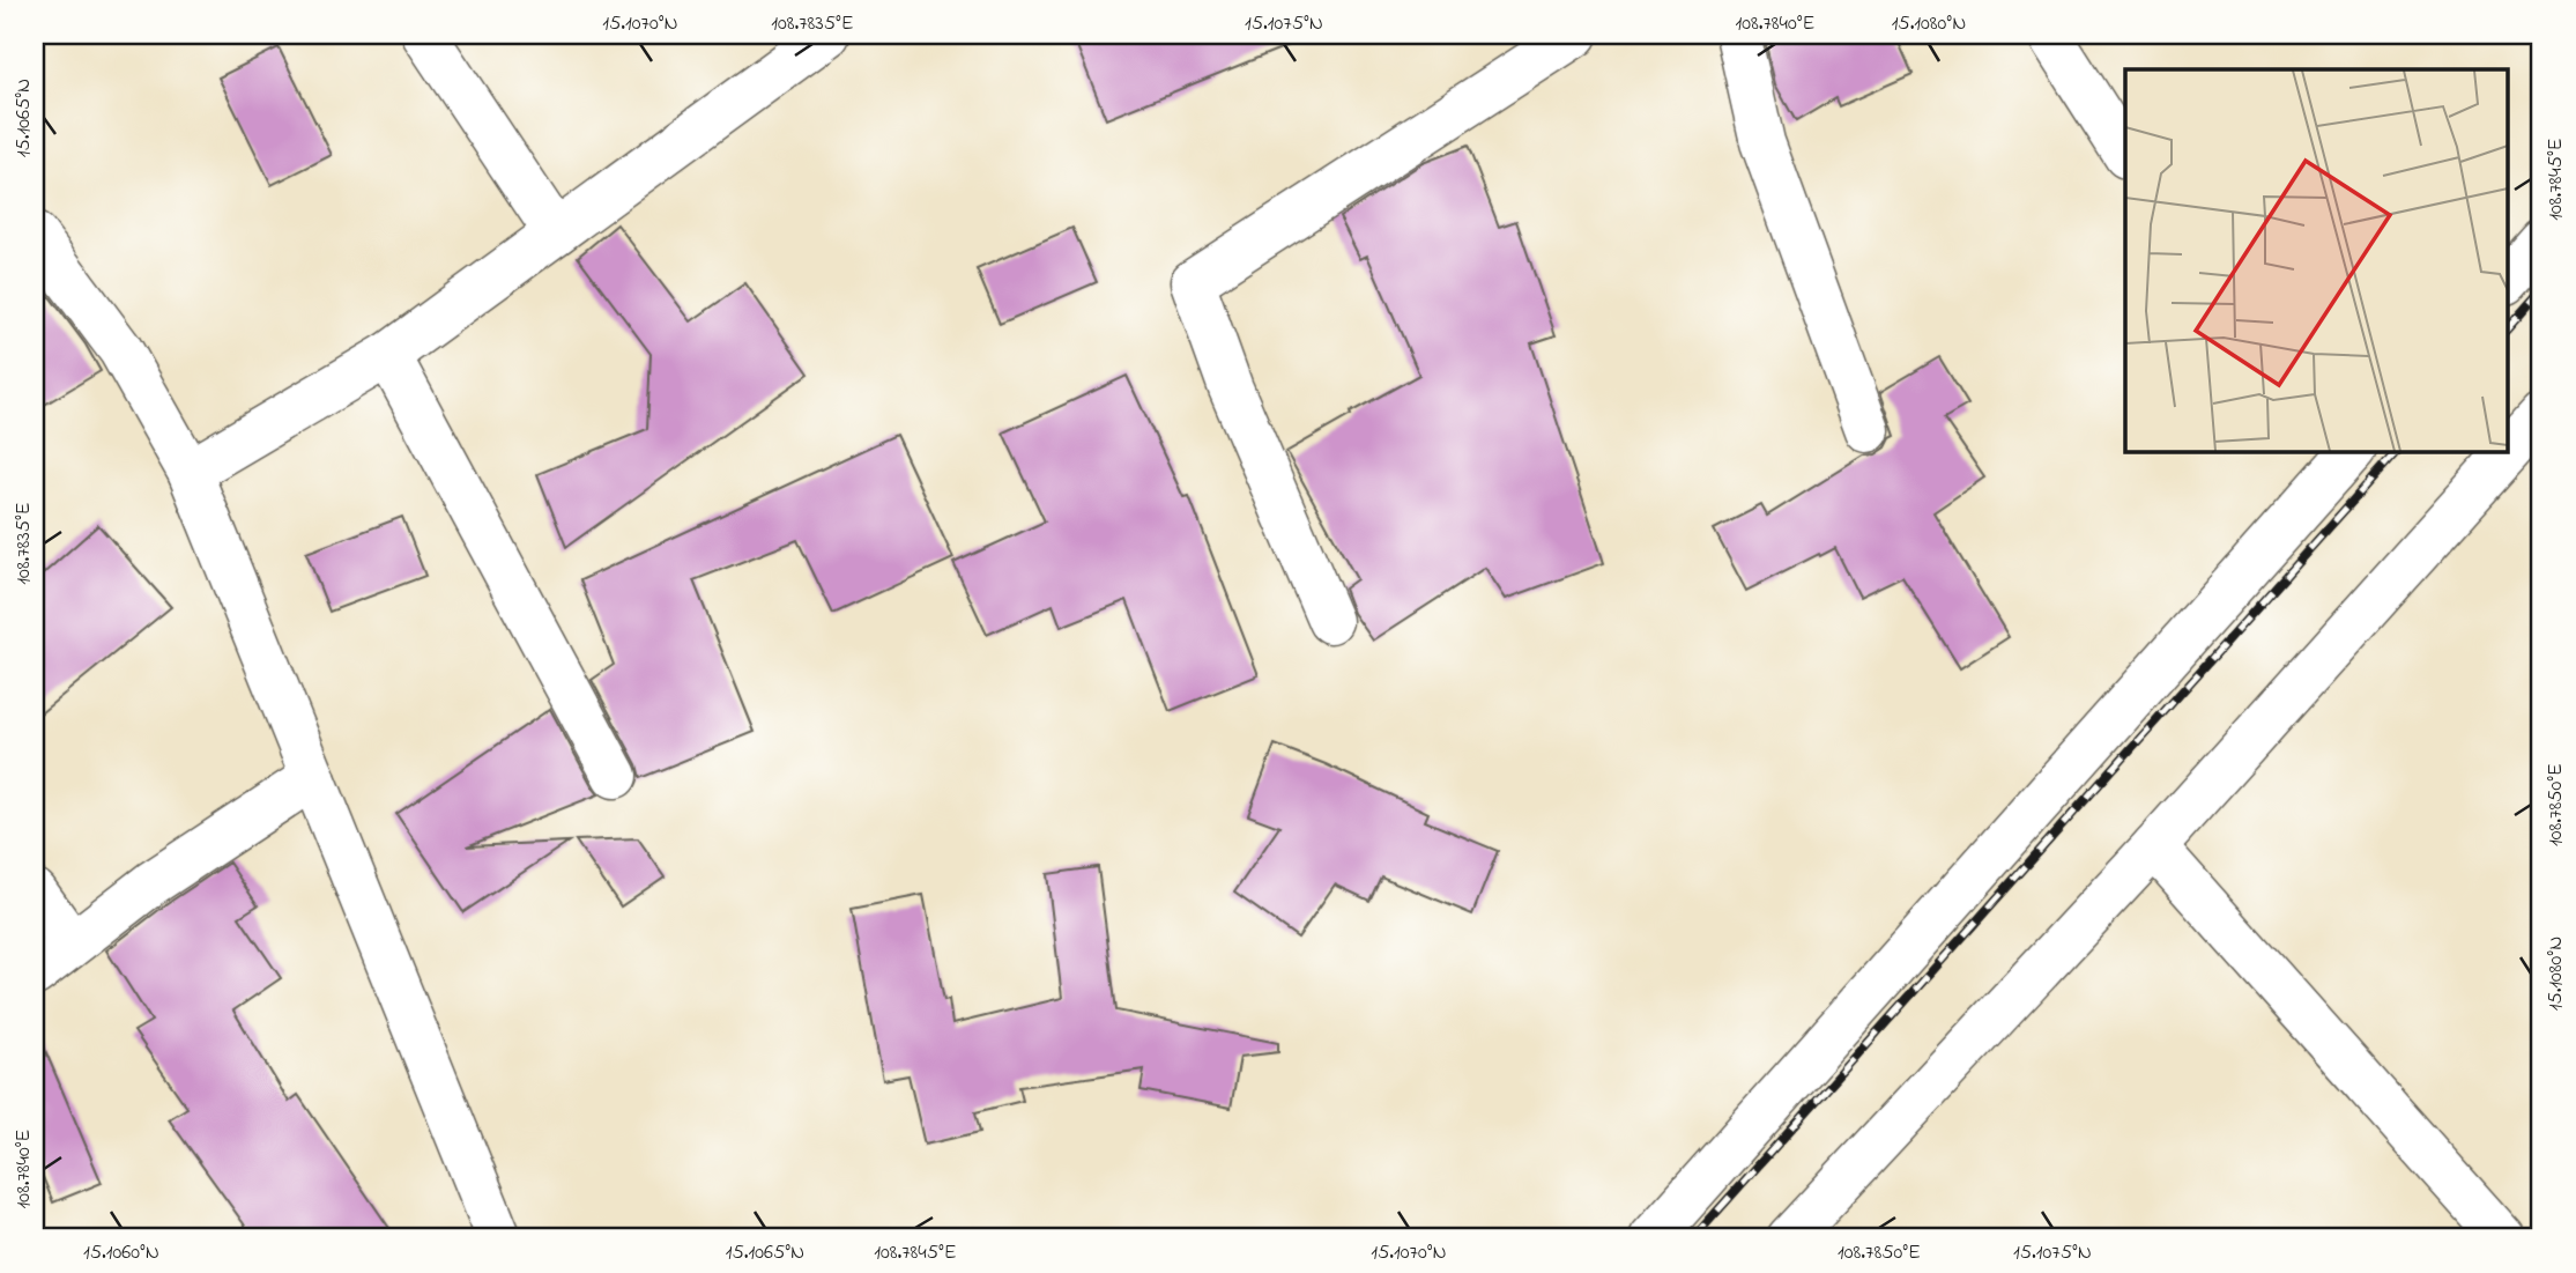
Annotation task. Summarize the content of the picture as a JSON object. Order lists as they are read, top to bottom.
{
  "coordinates": [
    "15.1070°N",
    "108.7835°E",
    "15.1075°N",
    "108.7840°E",
    "15.1080°N",
    "15.1065°N",
    "108.7845°E",
    "108.7850°E",
    "15.1060°N"
  ]
}
